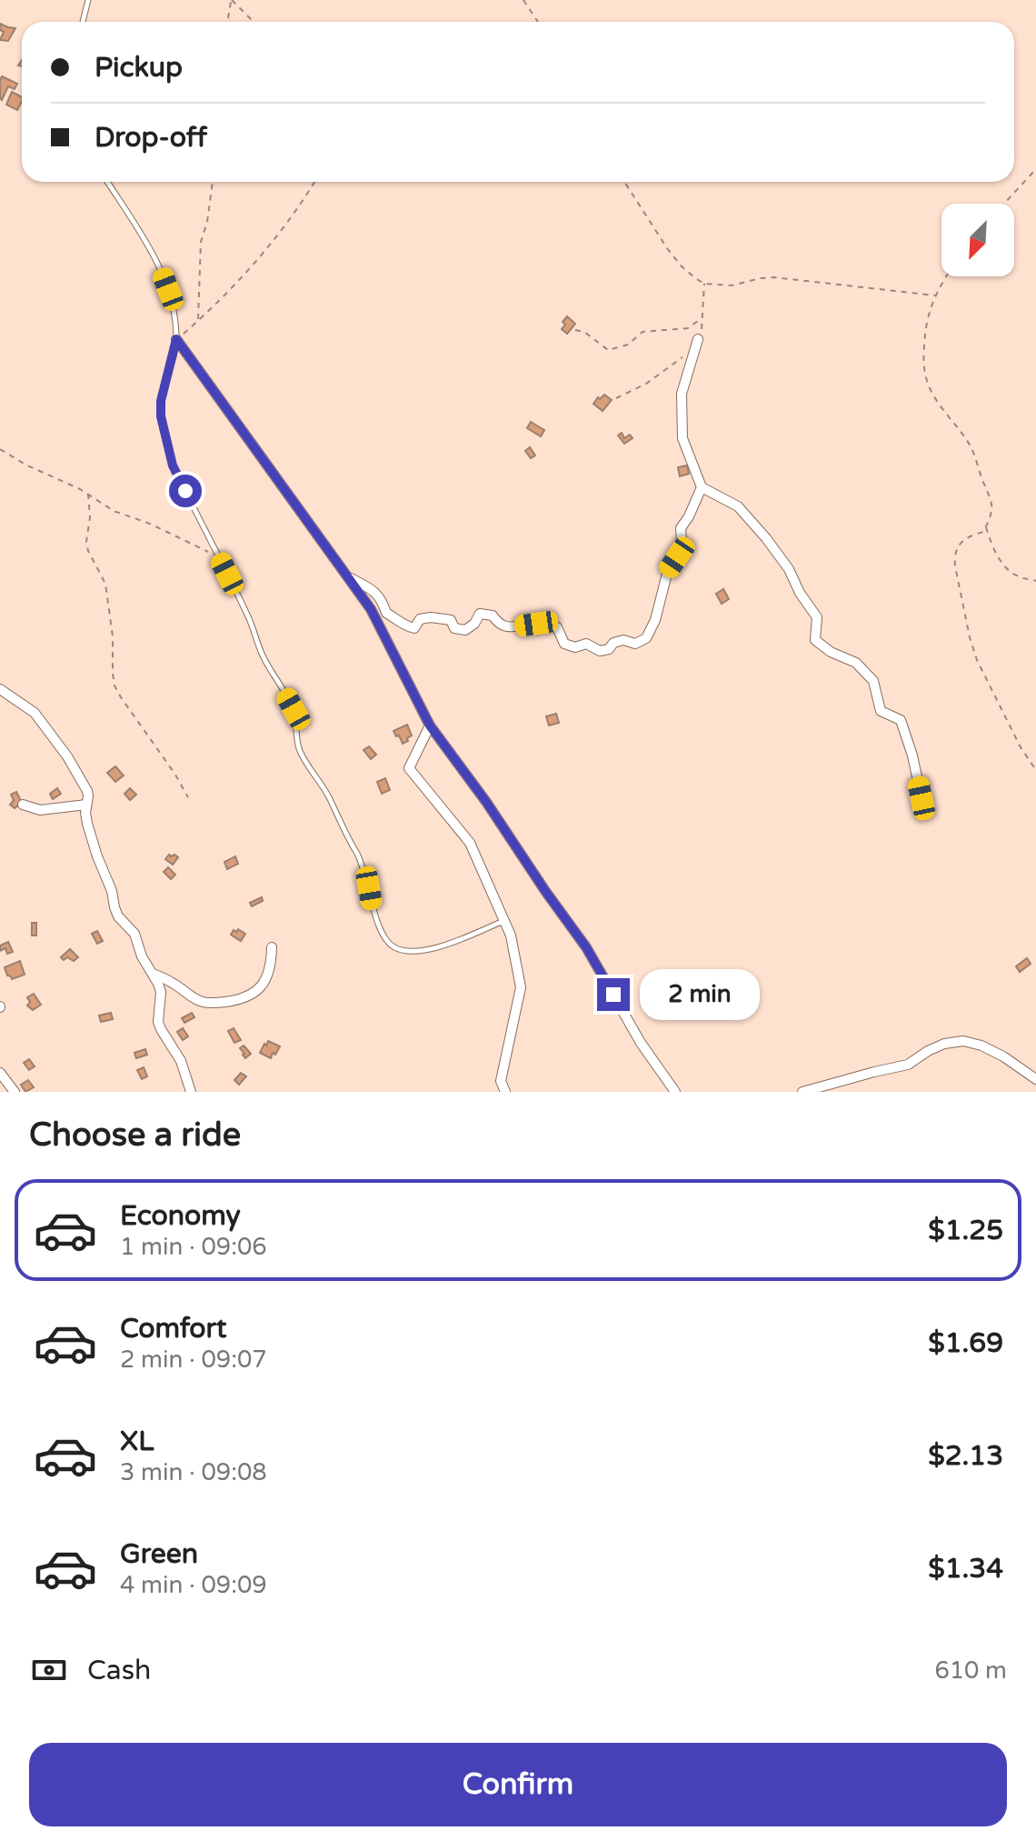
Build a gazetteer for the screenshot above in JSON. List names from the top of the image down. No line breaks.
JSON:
{"north":"bottom left","page":{"banner":["Pickup","Drop-off"],"bubble":"2 min","heading":"Choose a ride","list":[{"name":"Economy","note":"1 min · 09:06","value":"$1.25"},{"name":"Comfort","note":"2 min · 09:07","value":"$1.69"},{"name":"XL","note":"3 min · 09:08","value":"$2.13"},{"name":"Green","note":"4 min · 09:09","value":"$1.34"}],"pay":["Cash","610 m"],"buttons":"Confirm"}}
